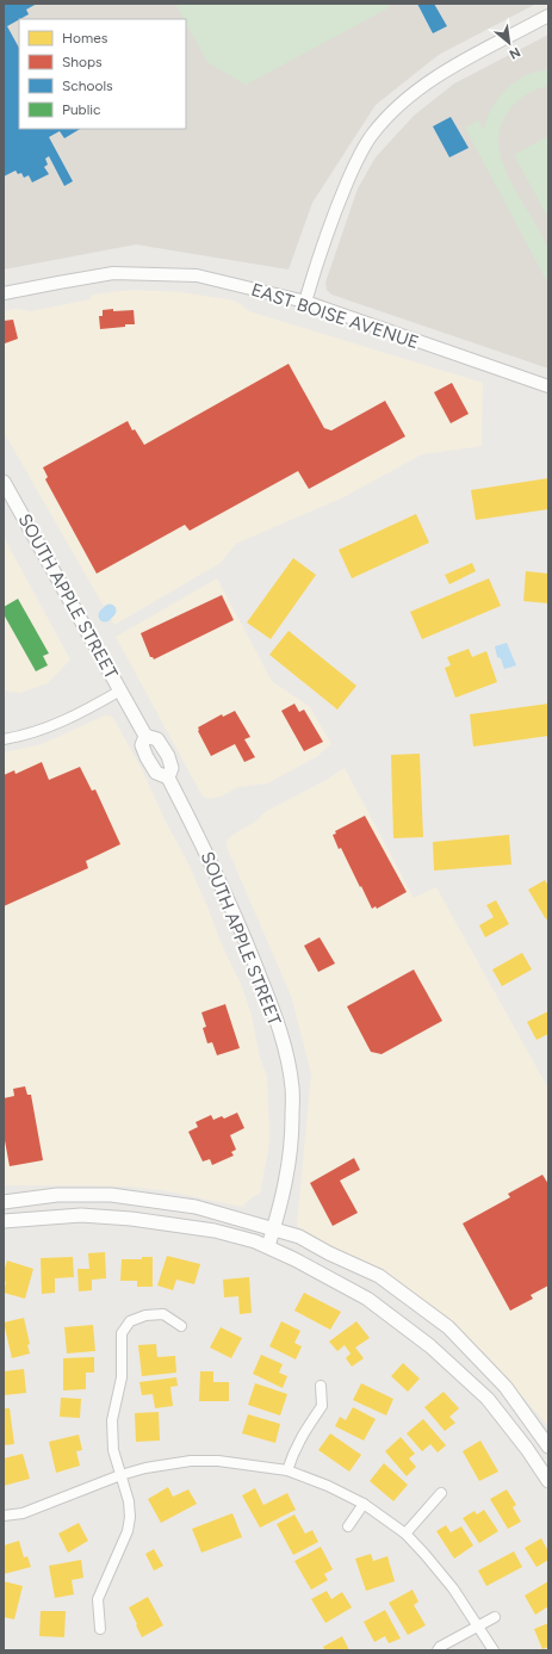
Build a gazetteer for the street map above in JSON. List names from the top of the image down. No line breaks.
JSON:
{"streets":{"main road":["SOUTH APPLE STREET"],"street":["EAST BOISE AVENUE"]},"legend":["Homes","Shops","Schools","Public"],"north":"bottom right"}
